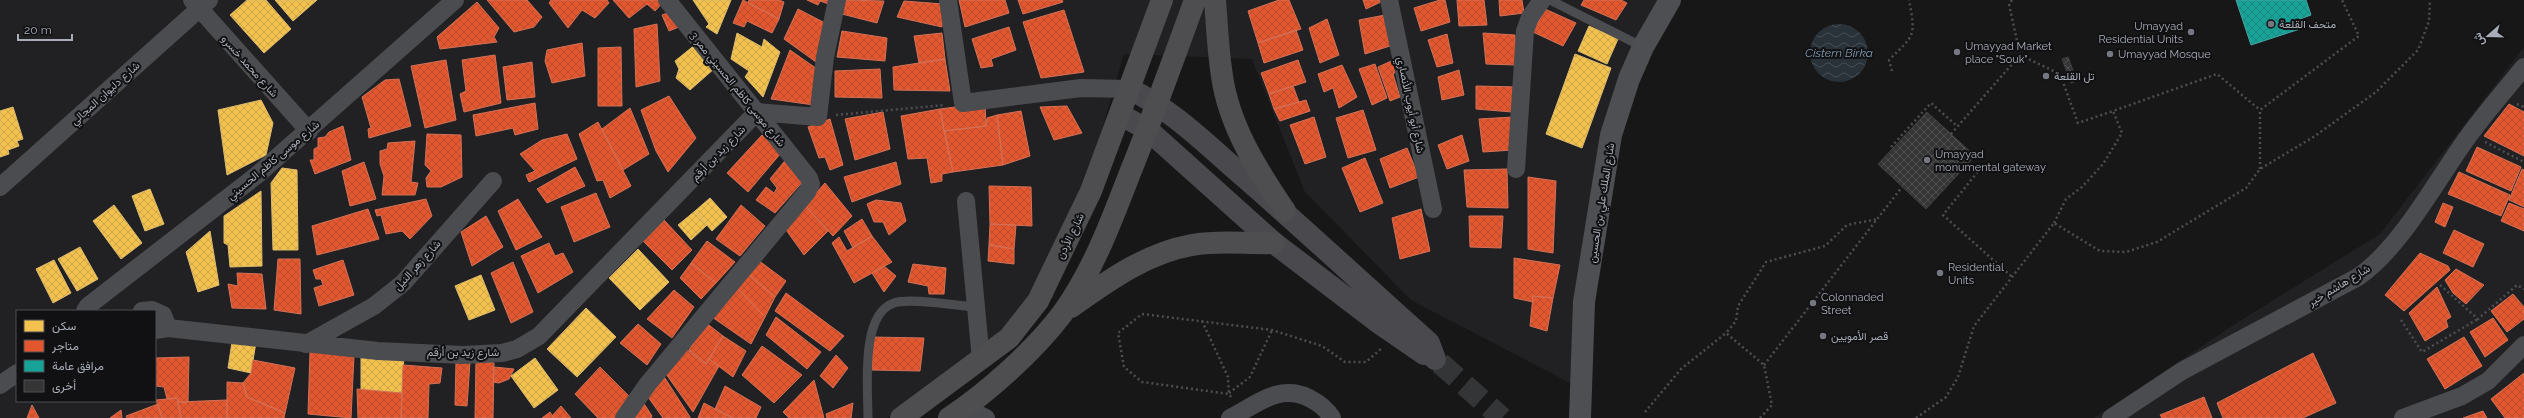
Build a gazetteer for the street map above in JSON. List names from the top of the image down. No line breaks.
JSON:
{"streets":{"highway":["شارع الأردن"],"main road":["شارع الملك علي بن الحسين"],"street":["شارع محمد خسرو","شارع موسى كاظم الحسيني ممر 3","شارع دليوان المجالي","شارع أبو أيوب الأنصاري","شارع زيد بن أرقم","شارع موسى كاظم الحسيني","شارع زهر النيل","شارع هاشم خير"]},"crossings":[["شارع محمد خسرو","شارع دليوان المجالي"],["شارع محمد خسرو","شارع موسى كاظم الحسيني"],["شارع موسى كاظم الحسيني ممر 3","شارع زيد بن أرقم"],["شارع زيد بن أرقم","شارع زهر النيل"]],"water":["Cistern Birka"],"places":["متحف القلعة","Umayyad Residential Units","Umayyad Market place \"Souk\"","Umayyad Mosque","تل القلعة","Umayyad monumental gateway","Residential Units","Colonnaded Street","قصر الأمويين"],"legend":["سكن","متاجر","مرافق عامة","أخرى"],"scale_bar":"20 m","north":"left"}
